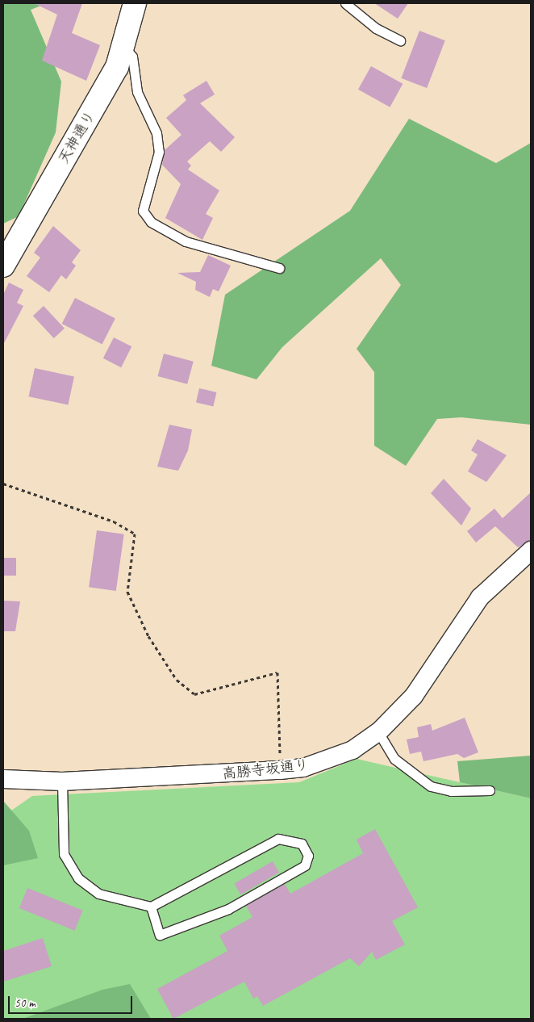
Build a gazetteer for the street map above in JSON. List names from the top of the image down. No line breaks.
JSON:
{"streets":{"street":["天神通り","高勝寺坂通り"]},"scale_bar":"50 m"}
